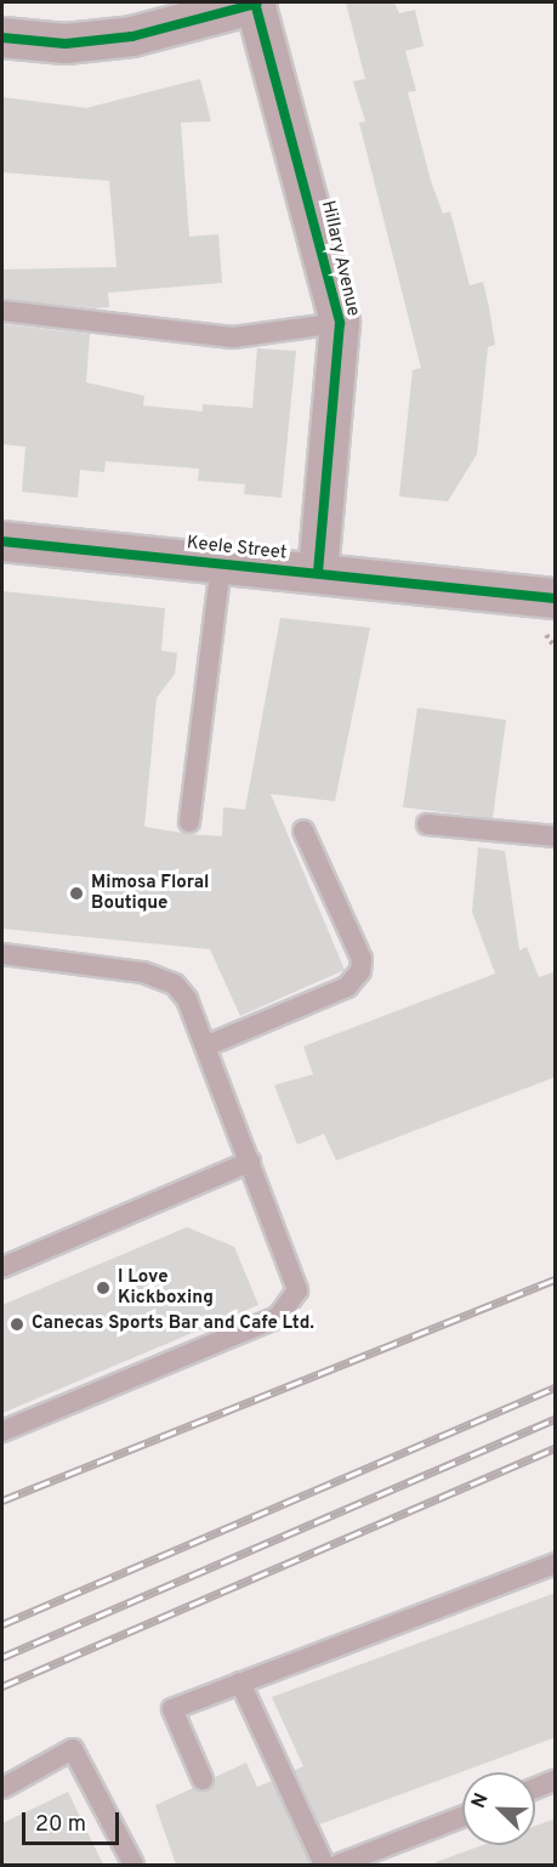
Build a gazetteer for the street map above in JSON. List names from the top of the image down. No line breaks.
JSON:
{"streets":{"street":["Hillary Avenue","Keele Street"]},"crossings":[["Hillary Avenue","Keele Street"]],"places":["Mimosa Floral Boutique","I Love Kickboxing","Canecas Sports Bar and Cafe Ltd."],"scale_bar":"20 m","north":"top left"}
